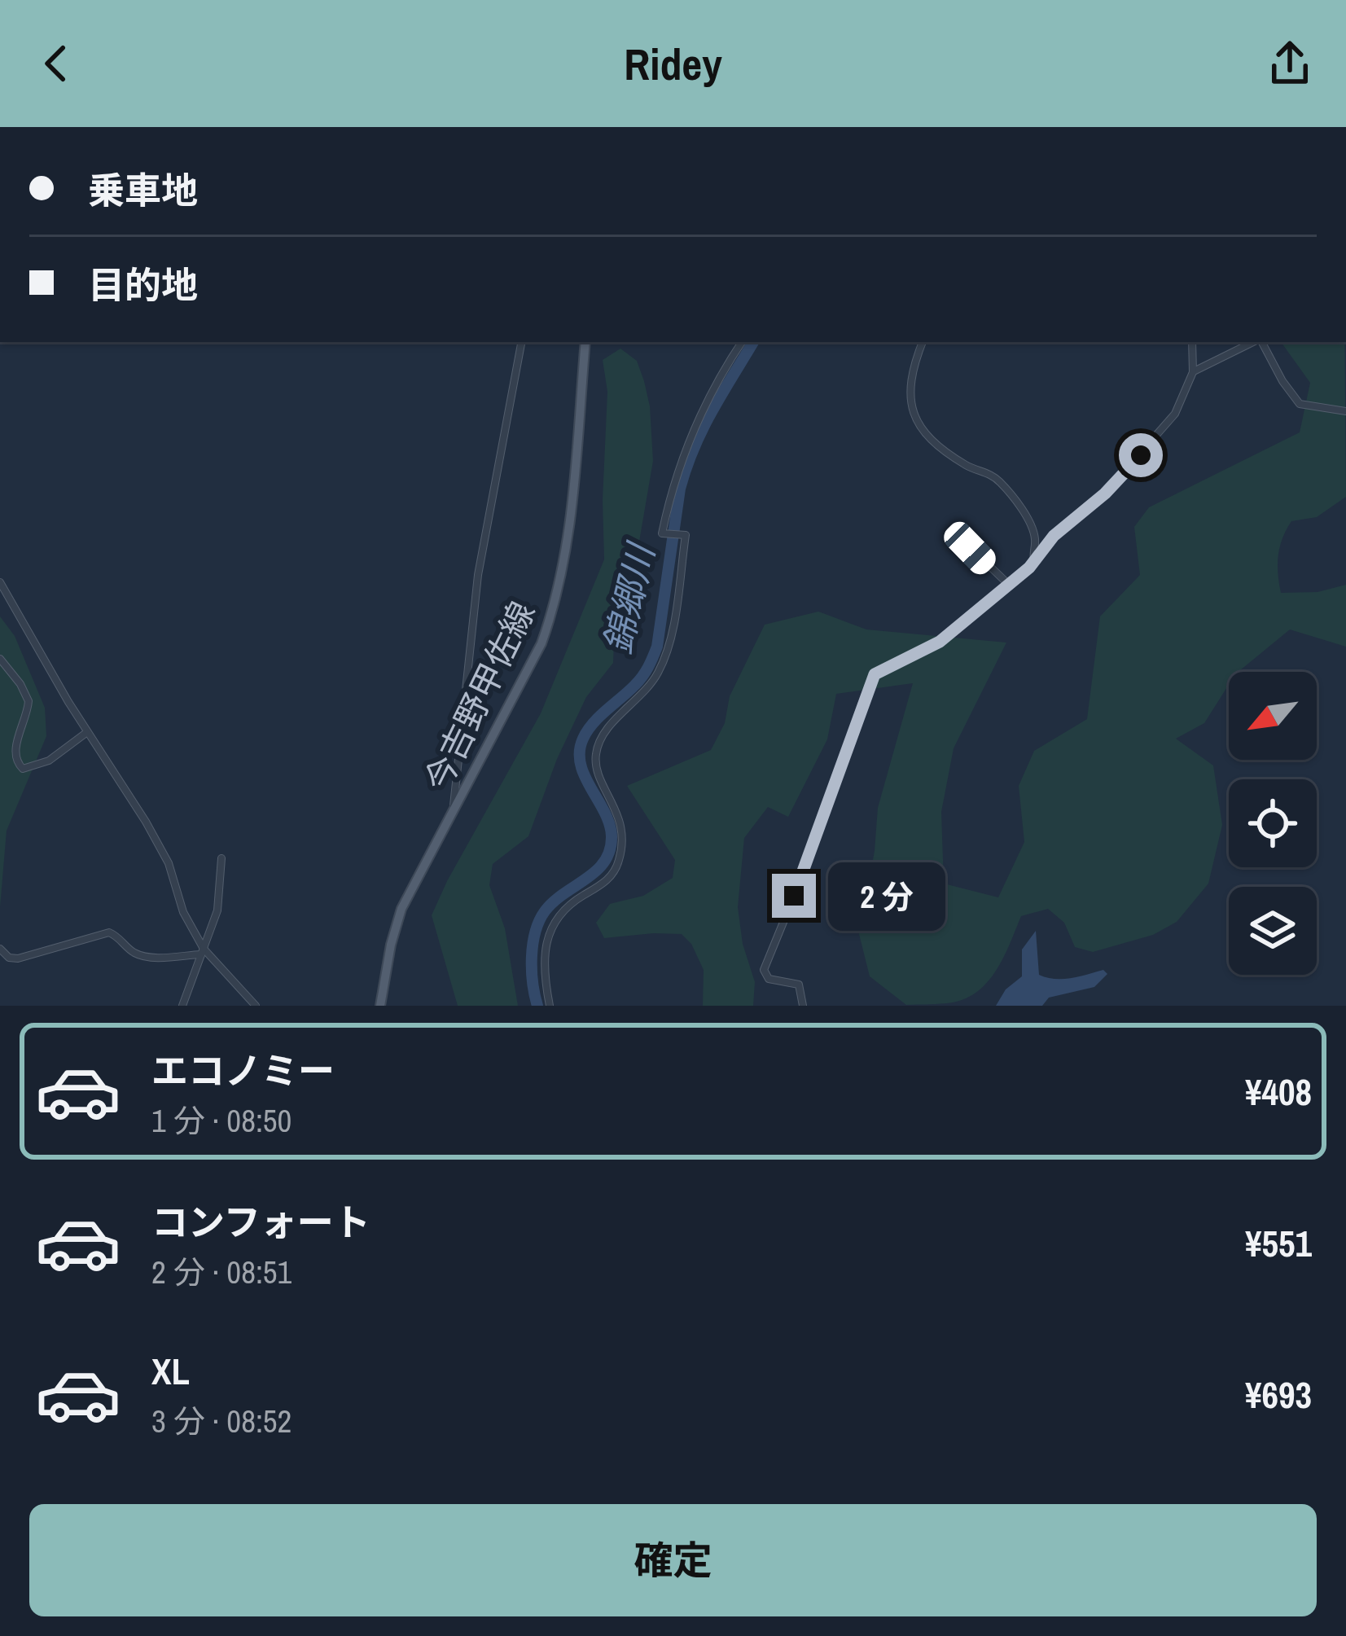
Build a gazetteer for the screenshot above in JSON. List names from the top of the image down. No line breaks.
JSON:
{"streets":{"main road":["今吉野甲佐線"]},"water":["錦郷川"],"north":"bottom left","page":{"header":"Ridey","banner":["乗車地","目的地"],"bubble":"2 分","list":[{"name":"エコノミー","note":"1 分 · 08:50","value":"¥408"},{"name":"コンフォート","note":"2 分 · 08:51","value":"¥551"},{"name":"XL","note":"3 分 · 08:52","value":"¥693"}],"buttons":"確定"}}
